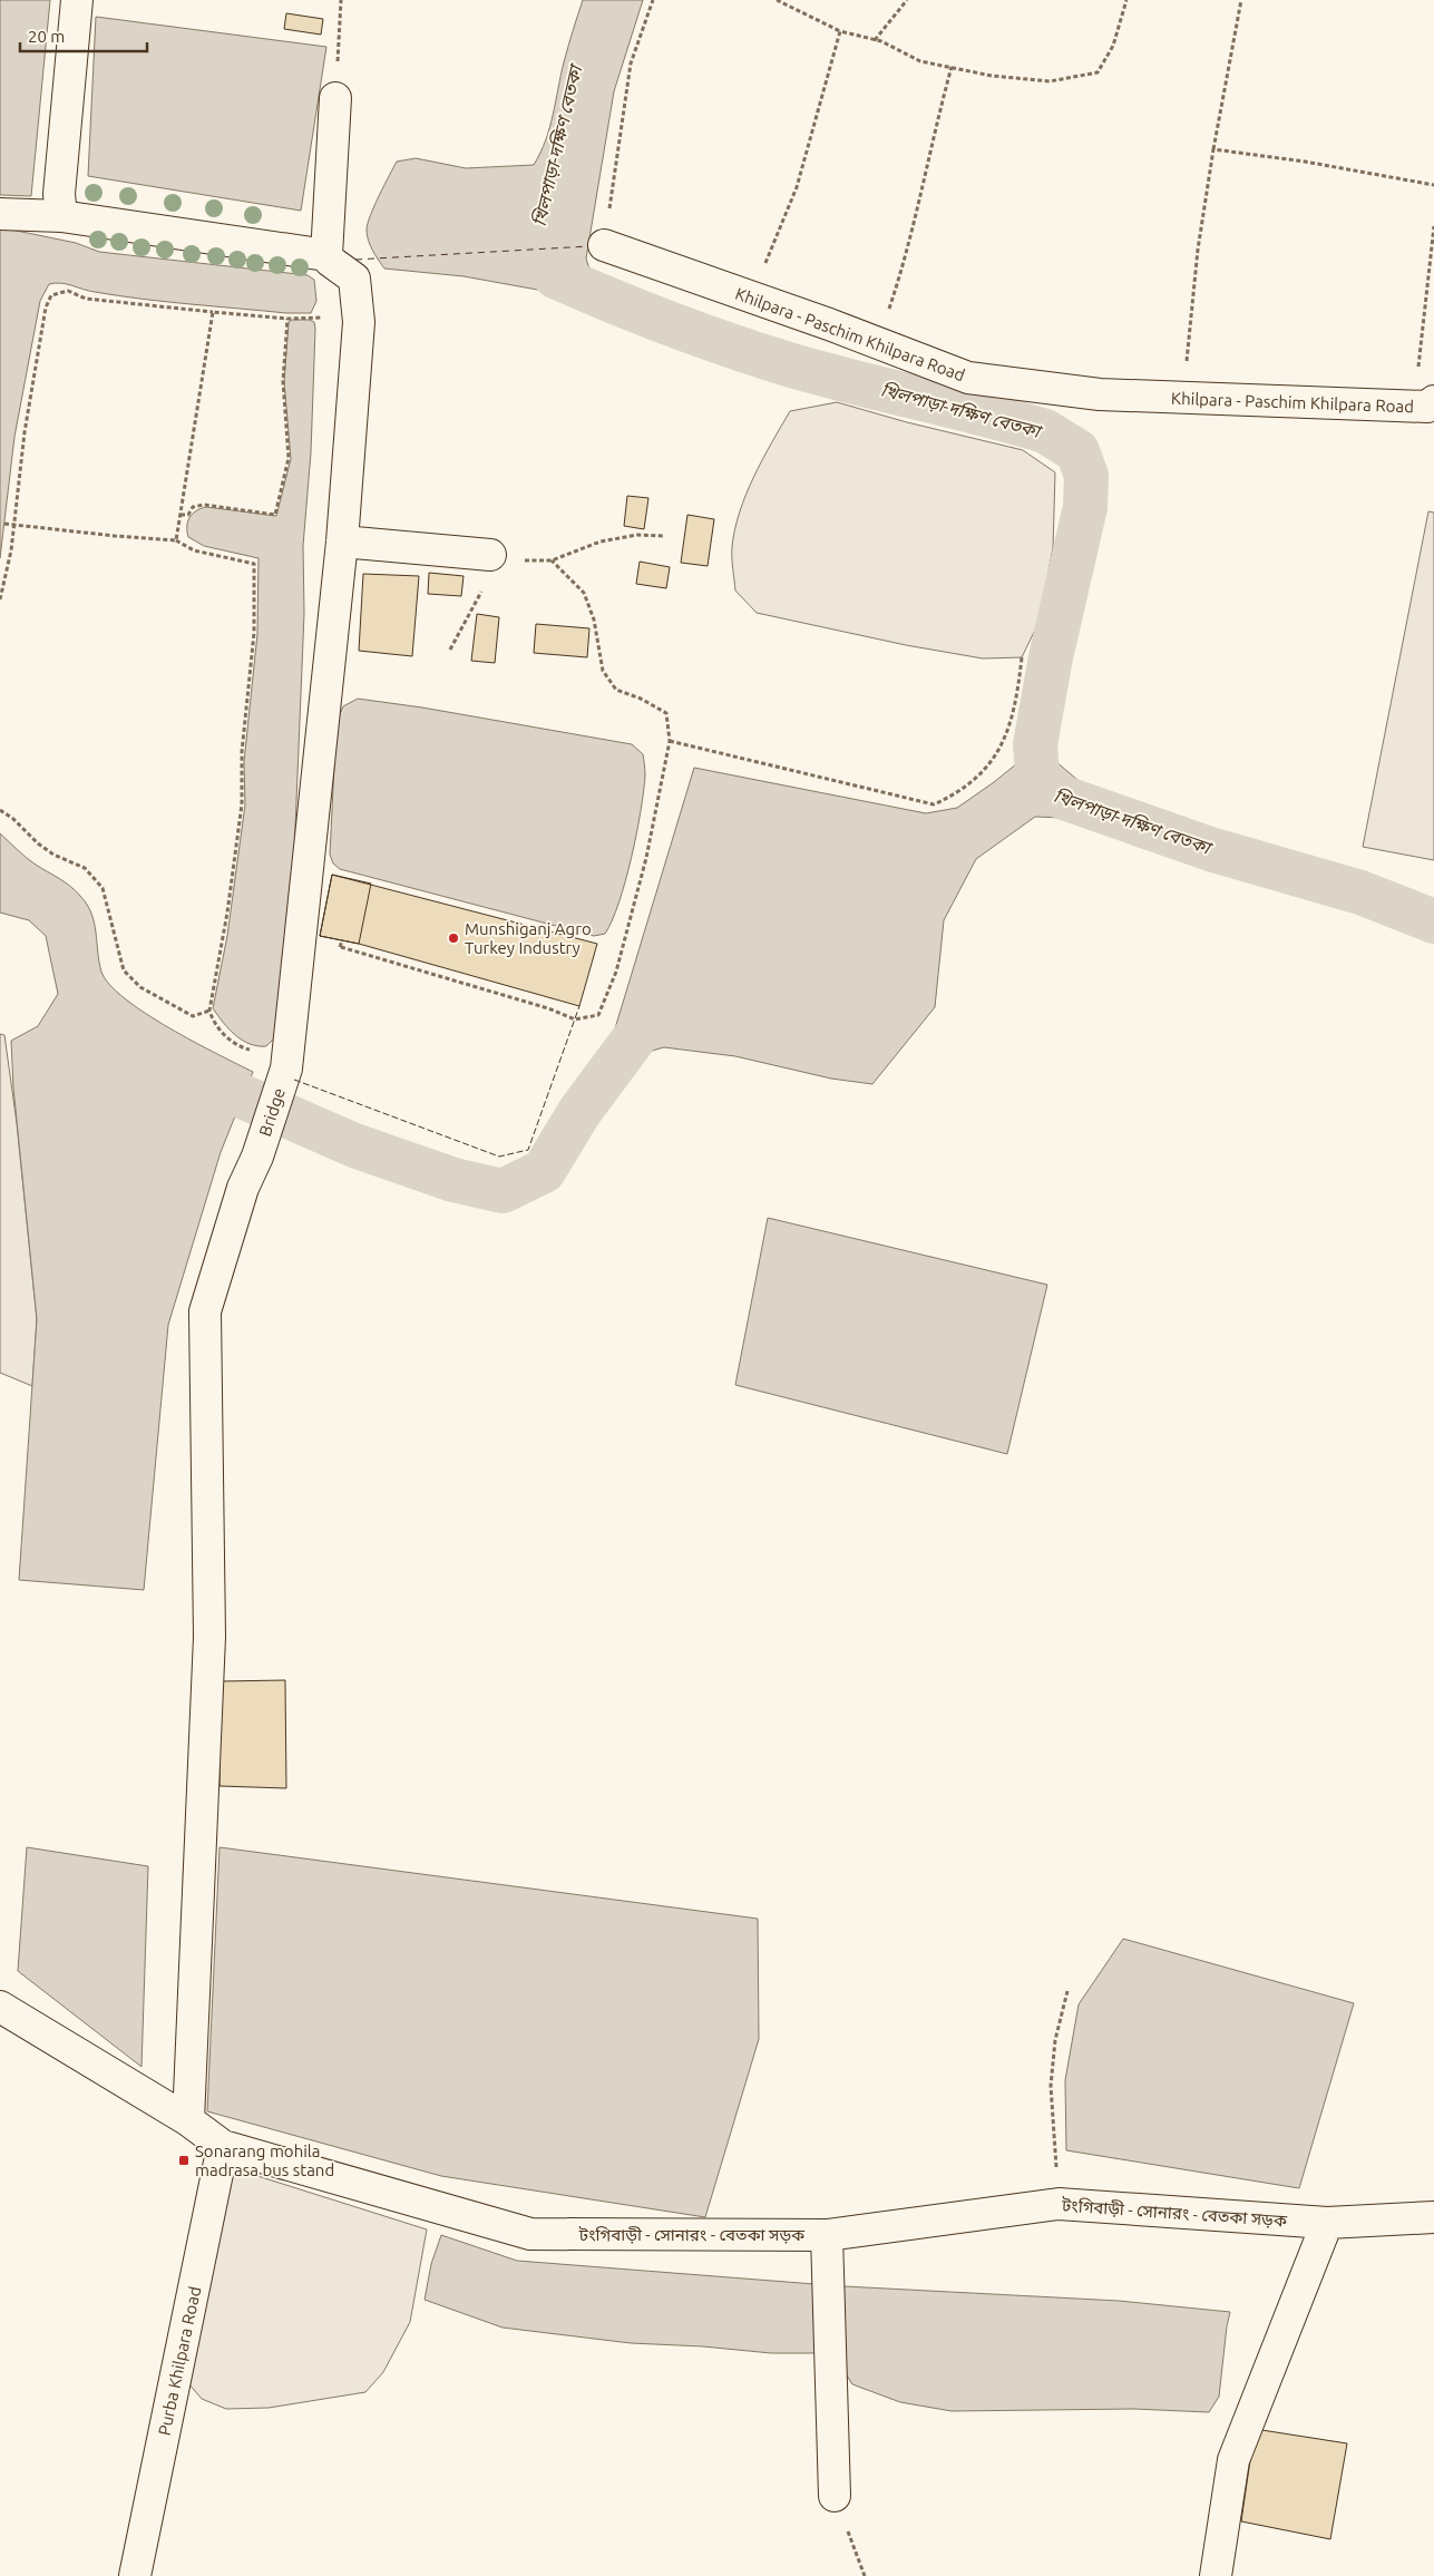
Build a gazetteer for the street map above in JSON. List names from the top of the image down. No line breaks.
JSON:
{"streets":{"street":["Khilpara - Paschim Khilpara Road","Bridge","টংগিবাড়ী - সোনারং - বেতকা সড়ক","Purba Khilpara Road"]},"crossings":[["Bridge","টংগিবাড়ী - সোনারং - বেতকা সড়ক"],["টংগিবাড়ী - সোনারং - বেতকা সড়ক","Purba Khilpara Road"]],"water":["খিলপাড়া-দক্ষিণ বেতকা"],"places":{"other":["Munshiganj Agro Turkey Industry"],"transit":["Sonarang mohila madrasa bus stand"]},"scale_bar":"20 m"}
